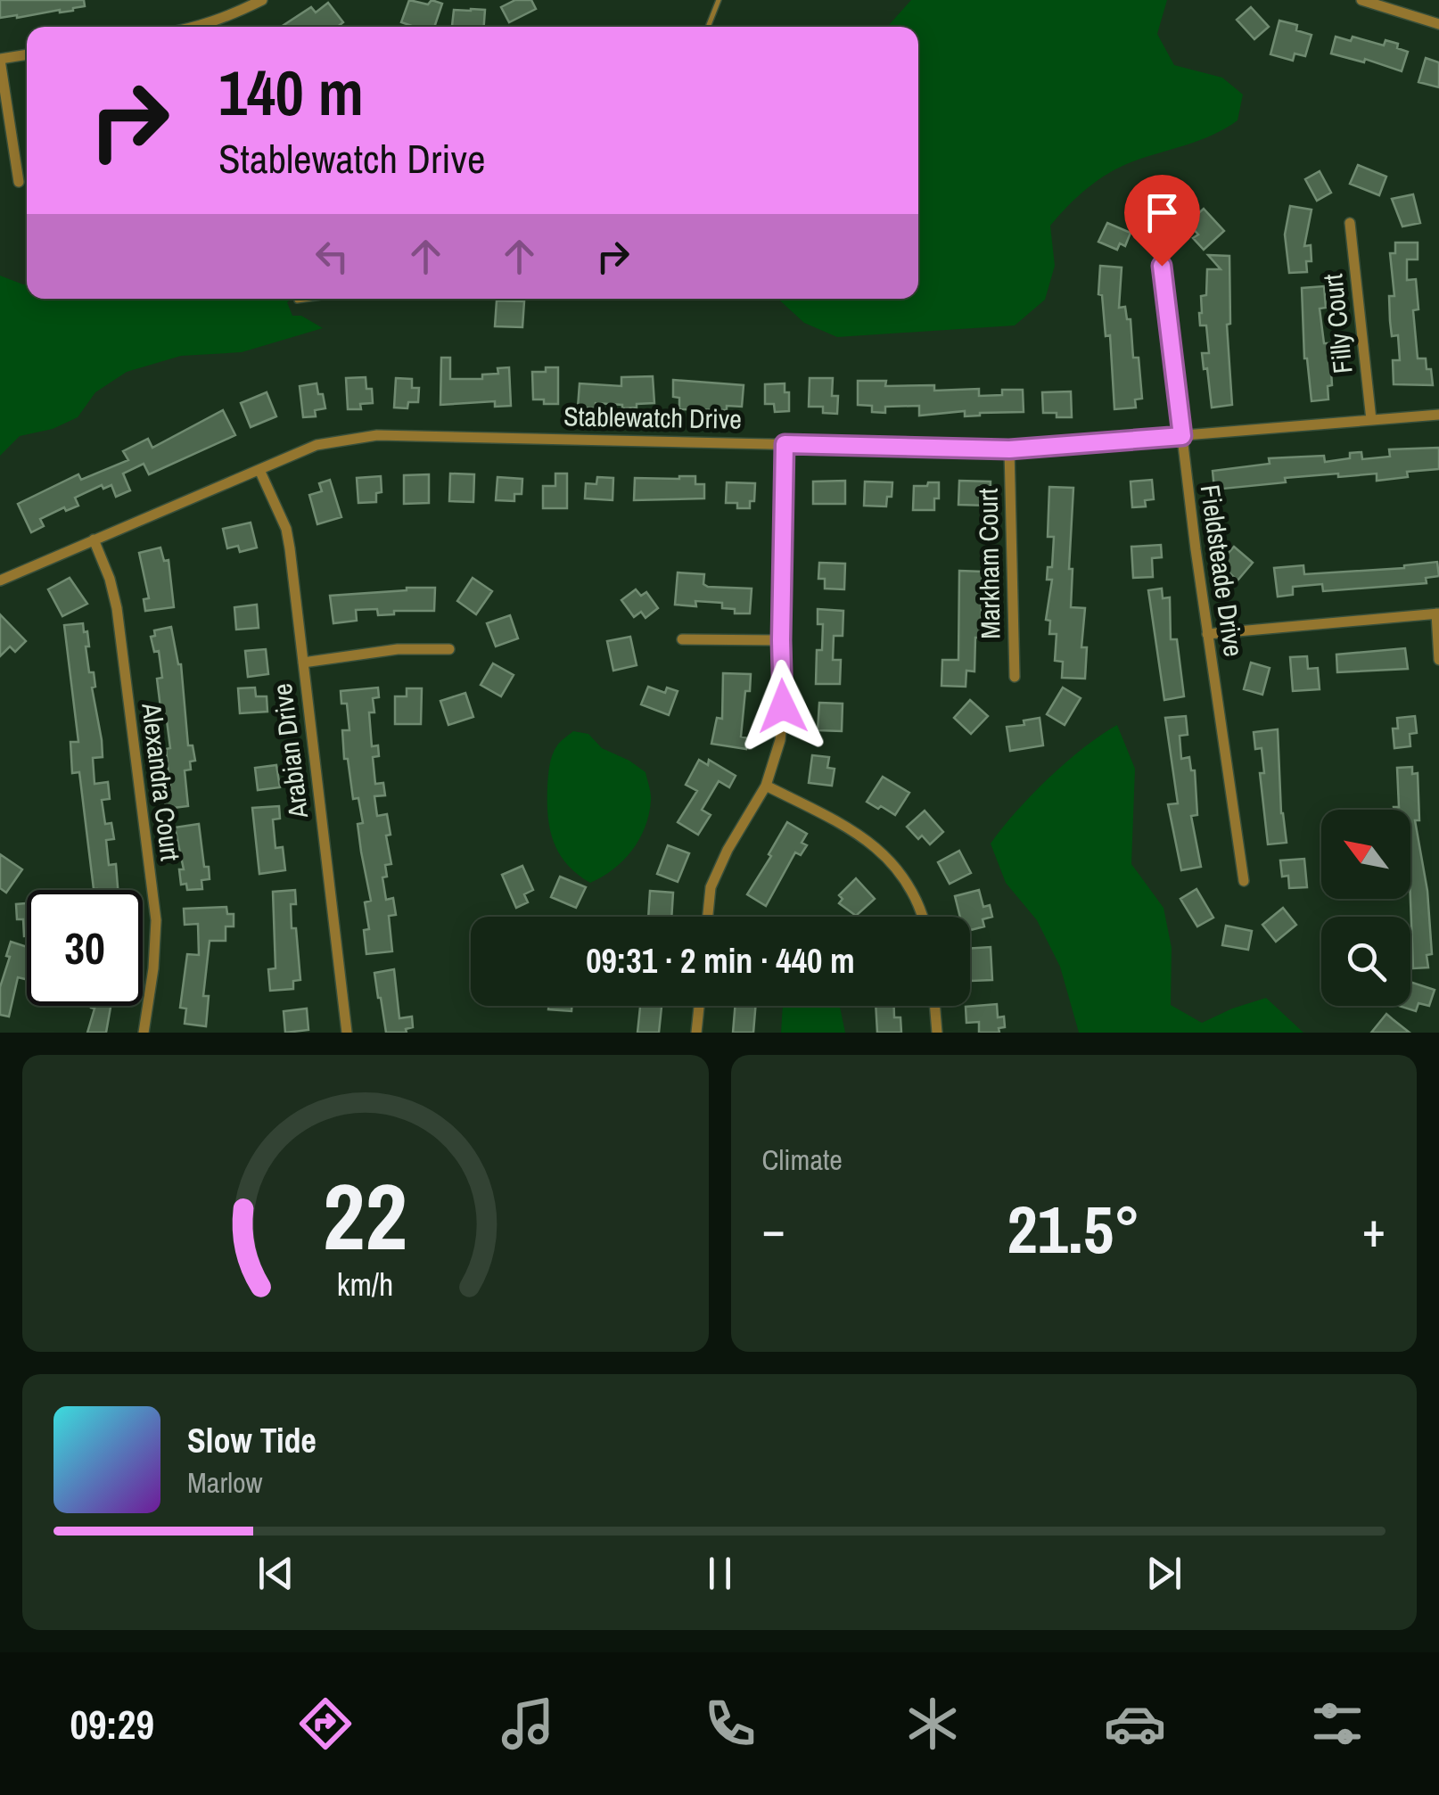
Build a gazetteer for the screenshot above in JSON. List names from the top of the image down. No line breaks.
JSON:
{"streets":{"street":["Filly Court","Stablewatch Drive","Markham Court","Fieldsteade Drive","Arabian Drive","Alexandra Court"]},"crossings":[["Filly Court","Stablewatch Drive"],["Stablewatch Drive","Markham Court"],["Stablewatch Drive","Fieldsteade Drive"],["Stablewatch Drive","Arabian Drive"],["Stablewatch Drive","Alexandra Court"]],"north":"top left","page":{"turn":["140 m","Stablewatch Drive"],"limit":"30","trip":"09:31 · 2 min · 440 m","tile":"Climate","heat":["−","21.5°","+"],"song":["Slow Tide","Marlow"],"tabs":"09:29","gauge":["22","km/h"]}}
